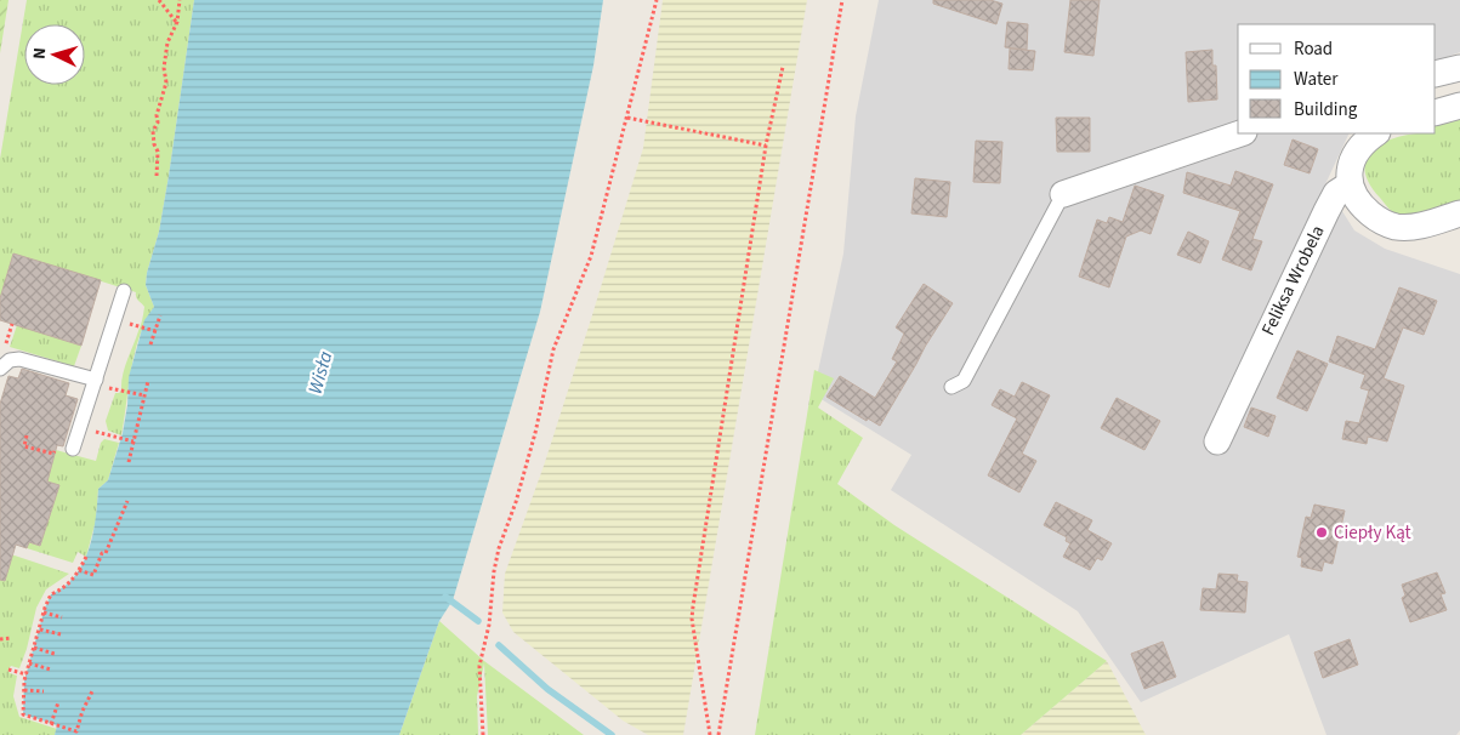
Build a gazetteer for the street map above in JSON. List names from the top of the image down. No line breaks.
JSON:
{"streets":{"street":["Feliksa Wrobela"]},"water":["Wisła"],"places":["Ciepły Kąt"],"legend":["Road","Water","Building"],"north":"left"}
